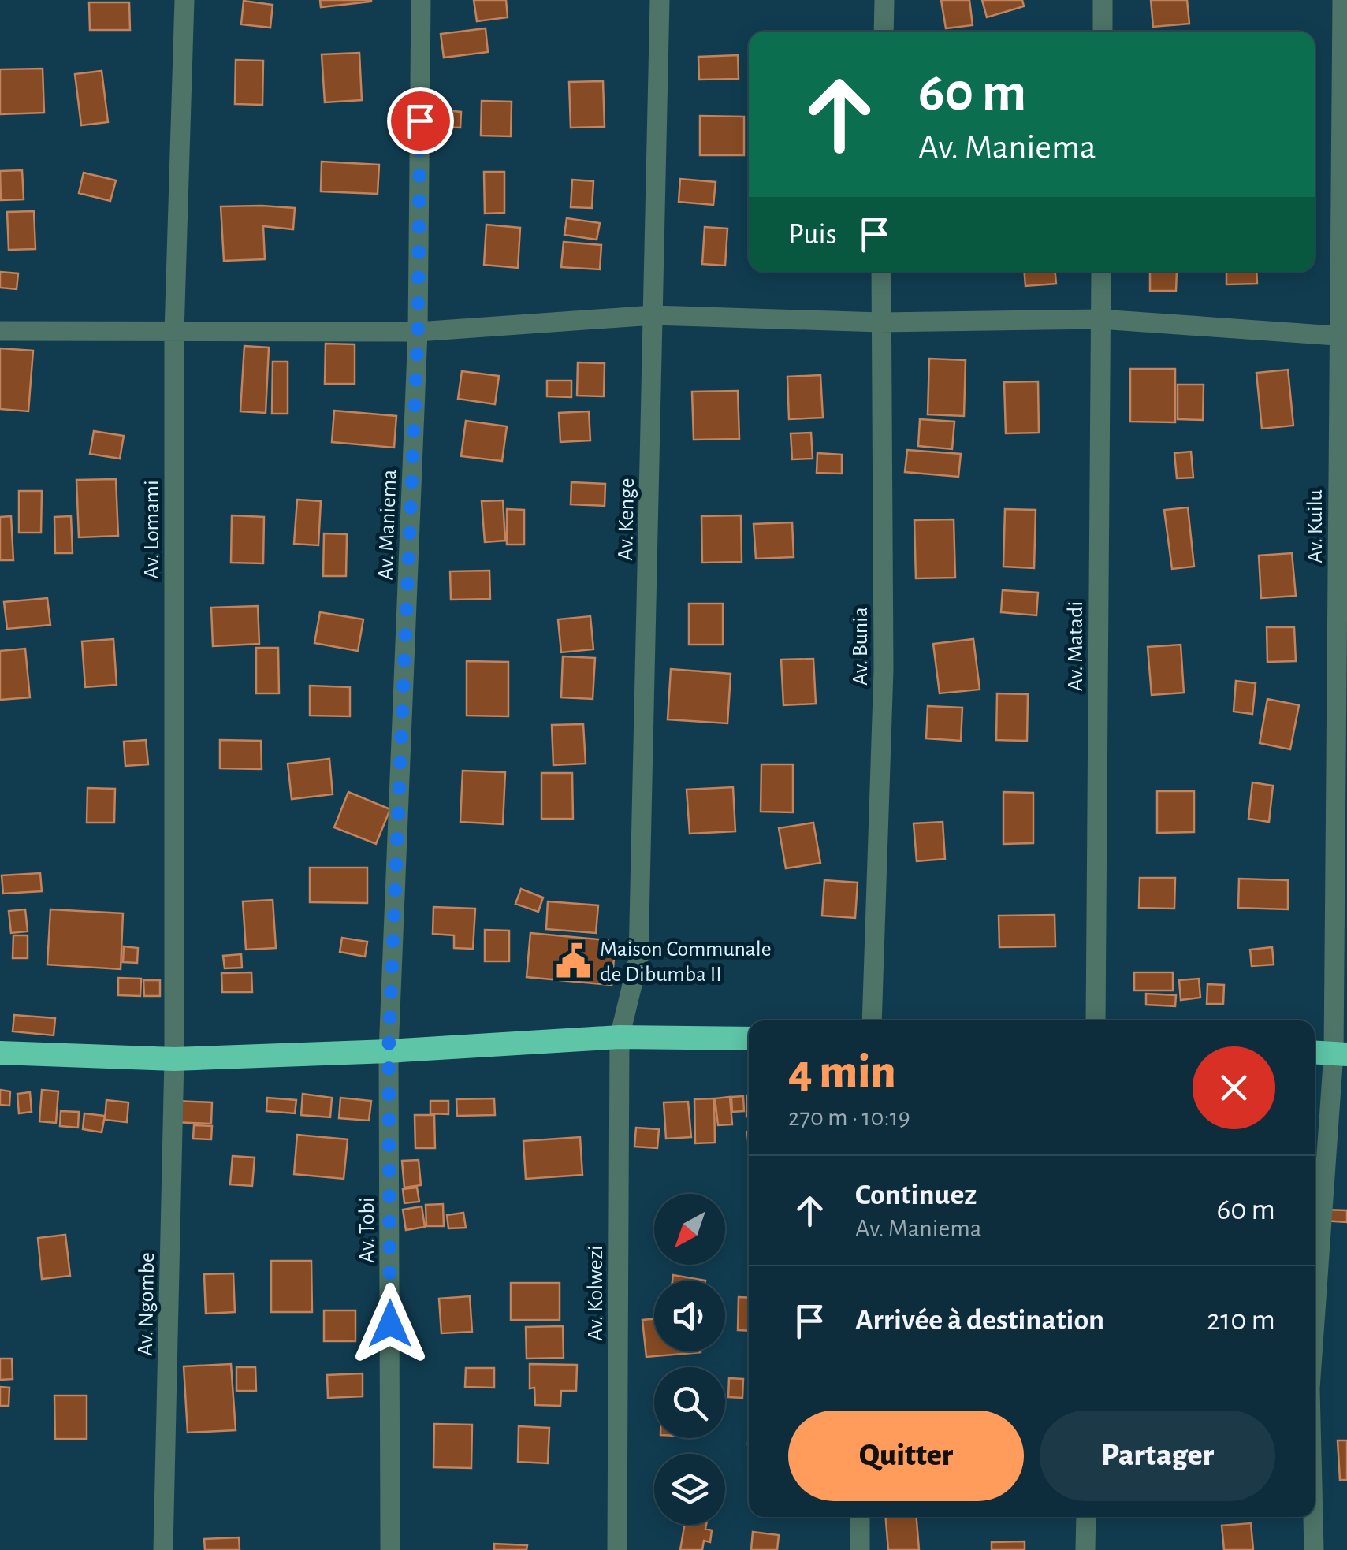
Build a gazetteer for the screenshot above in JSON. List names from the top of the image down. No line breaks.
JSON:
{"streets":{"street":["Av. Kenge","Av. Maniema","Av. Kuilu","Av. Lomami","Av. Bunia","Av. Matadi","Av. Tobi","Av. Kolwezi","Av. Ngombe"]},"crossings":[["Av. Kenge","Av. Kolwezi"],["Av. Maniema","Av. Tobi"],["Av. Lomami","Av. Ngombe"]],"places":{"public building":["Maison Communale de Dibumba II"]},"north":"bottom left","page":{"turn":["60 m","Av. Maniema"],"then":"Puis","heading":["4 min","270 m · 10:19"],"list":[{"name":"Continuez","note":"Av. Maniema","value":"60 m"},{"name":"Arrivée à destination","value":"210 m"}],"buttons":["Quitter","Partager"]}}
